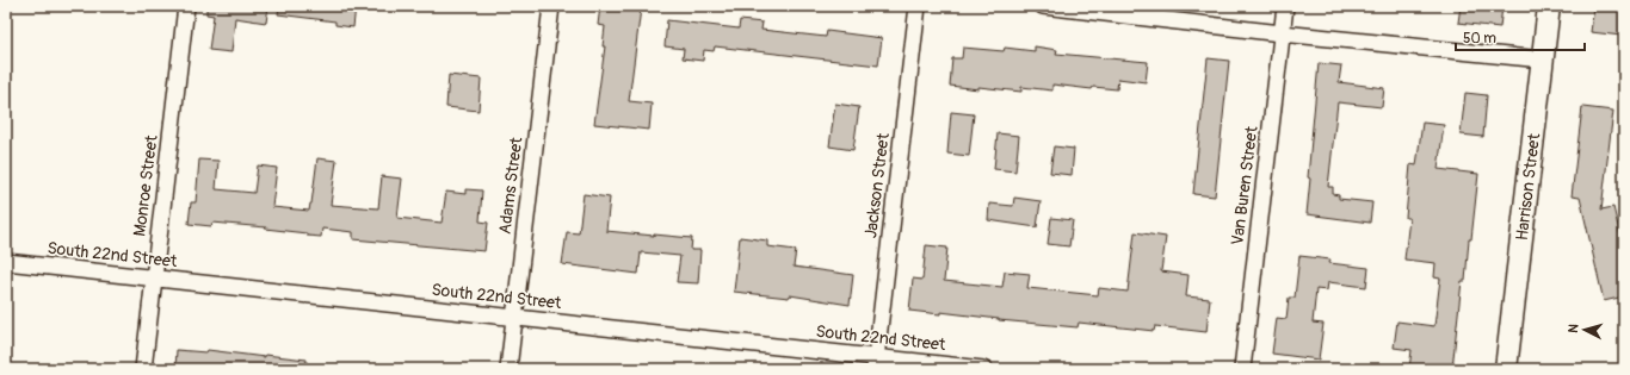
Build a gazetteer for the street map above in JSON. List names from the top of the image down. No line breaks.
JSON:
{"streets":{"street":["Monroe Street","Adams Street","Jackson Street","Van Buren Street","Harrison Street","South 22nd Street"]},"crossings":[["Monroe Street","South 22nd Street"],["Adams Street","South 22nd Street"],["Jackson Street","South 22nd Street"]],"scale_bar":"50 m","north":"left"}
